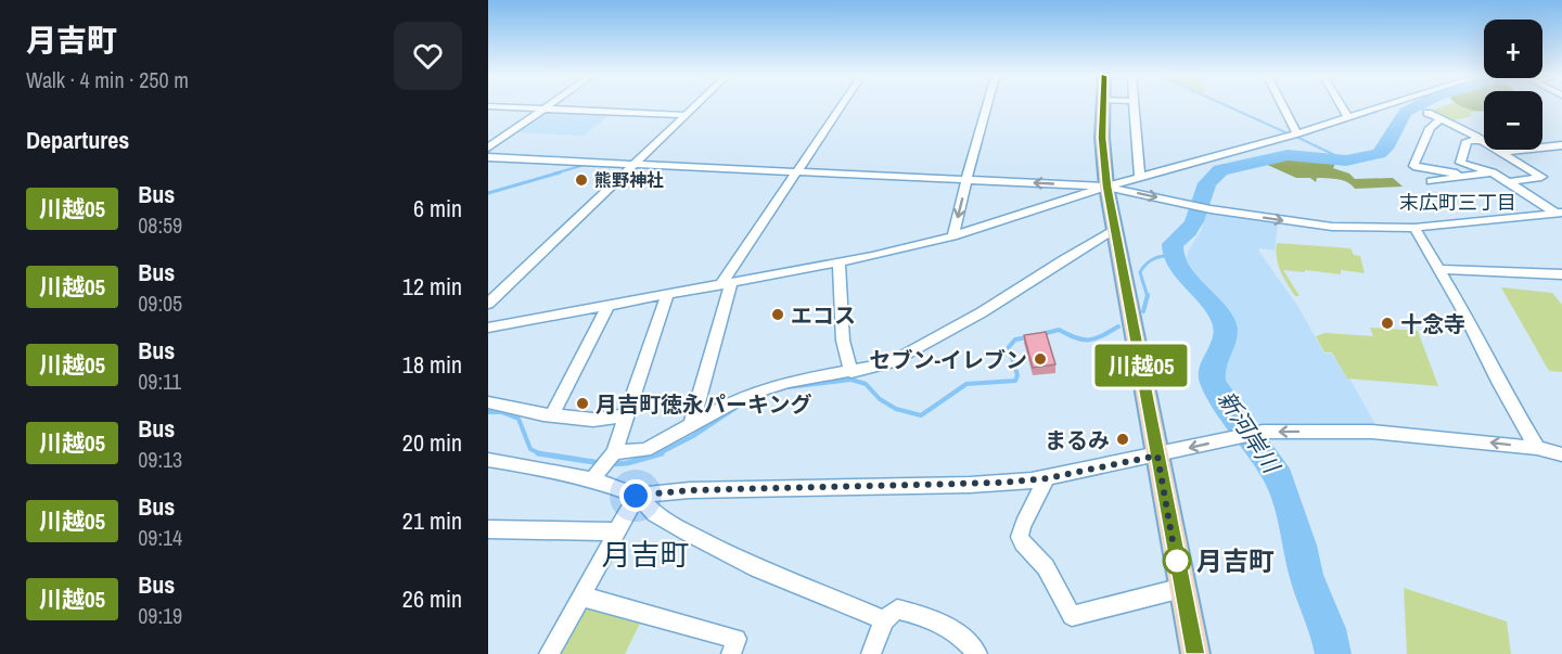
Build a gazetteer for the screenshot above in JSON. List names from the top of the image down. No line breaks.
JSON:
{"districts":["末広町三丁目","月吉町"],"water":["新河岸川"],"places":["熊野神社","エコス","十念寺","セブン-イレブン","月吉町徳永パーキング","まるみ","月吉町"],"lines":["bus line 川越05"],"page":{"heading":[["月吉町","Walk · 4 min · 250 m"],"Departures"],"on_map":"川越05","map_buttons":["+","−"],"list":[{"mark":"川越05","name":"Bus","note":"08:59","value":"6 min"},{"mark":"川越05","name":"Bus","note":"09:05","value":"12 min"},{"mark":"川越05","name":"Bus","note":"09:11","value":"18 min"},{"mark":"川越05","name":"Bus","note":"09:13","value":"20 min"},{"mark":"川越05","name":"Bus","note":"09:14","value":"21 min"},{"mark":"川越05","name":"Bus","note":"09:19","value":"26 min"}]}}
